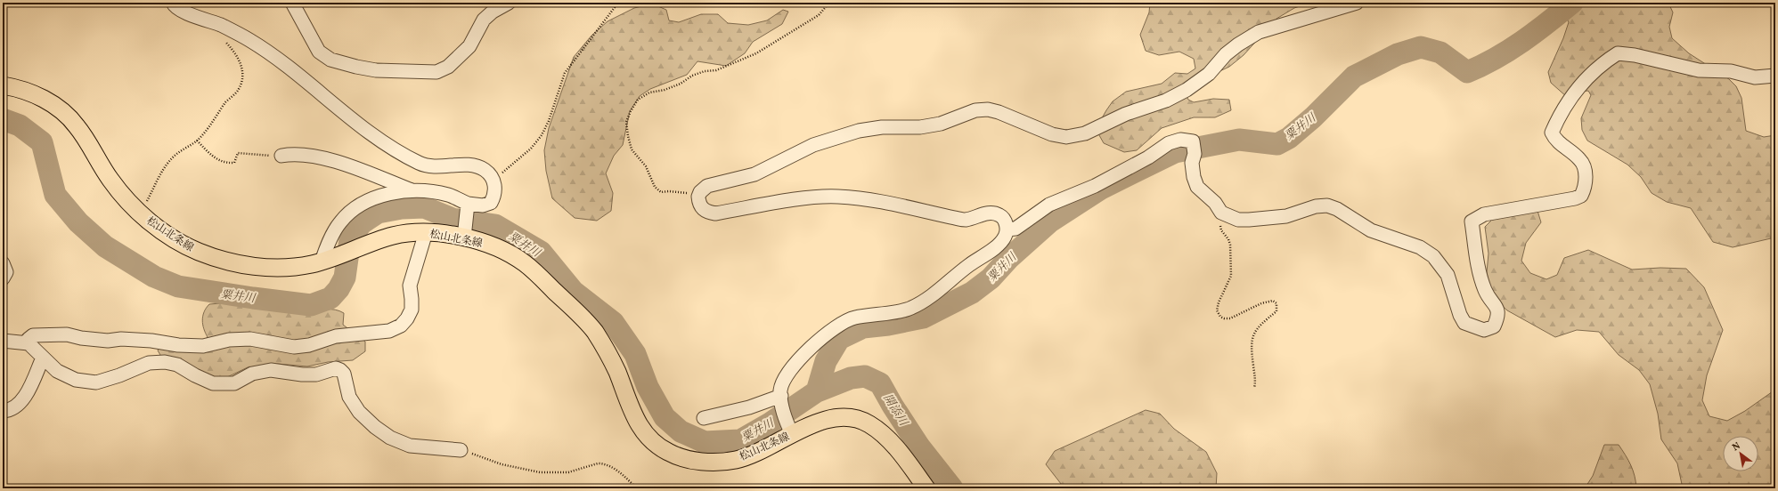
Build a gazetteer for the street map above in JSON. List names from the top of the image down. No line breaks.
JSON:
{"streets":{"main road":["松山北条線"]},"water":["粟井川","開添川"],"north":"top left"}
